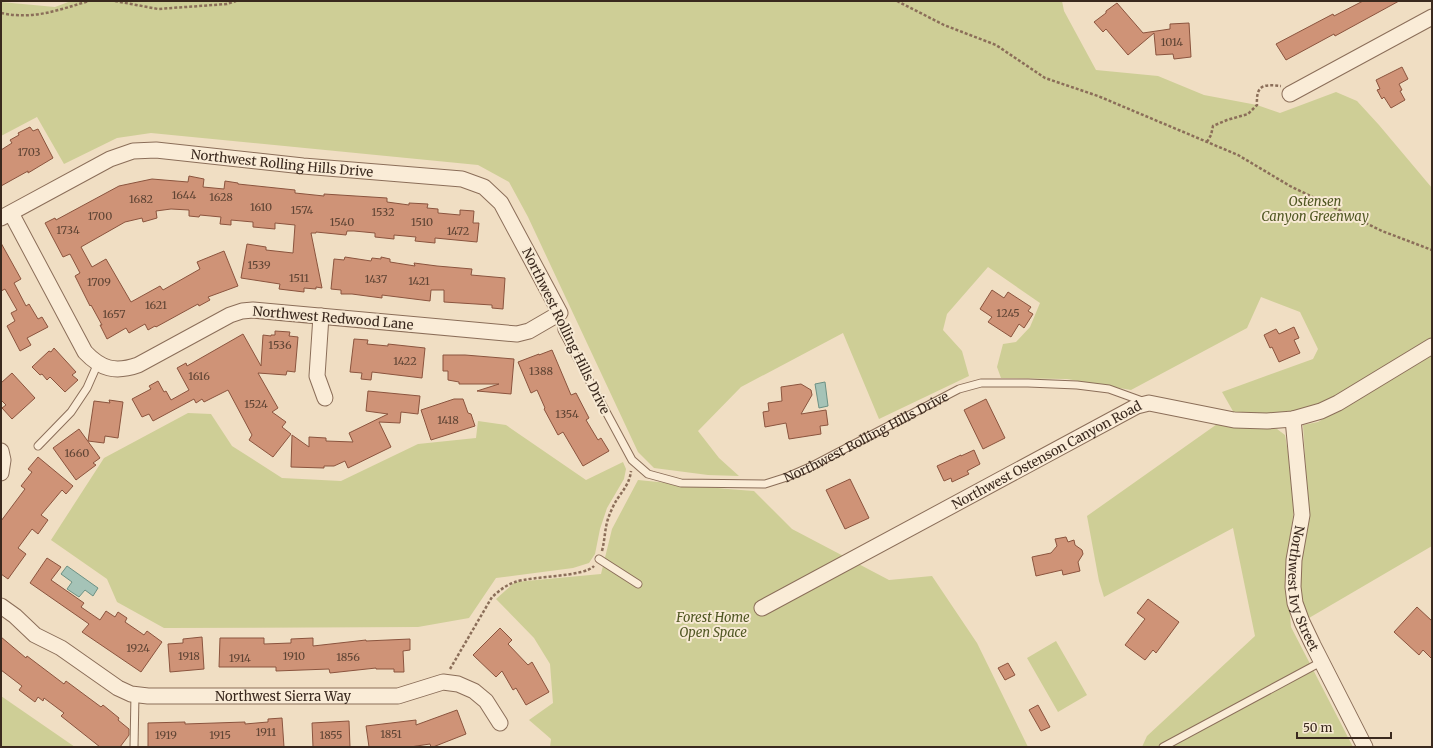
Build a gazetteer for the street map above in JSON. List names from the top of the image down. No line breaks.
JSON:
{"streets":{"street":["Northwest Rolling Hills Drive","Northwest Redwood Lane","Northwest Ostenson Canyon Road","Northwest Ivy Street","Northwest Sierra Way"]},"crossings":[["Northwest Rolling Hills Drive","Northwest Redwood Lane"],["Northwest Rolling Hills Drive","Northwest Ostenson Canyon Road"],["Northwest Ostenson Canyon Road","Northwest Ivy Street"]],"parks":["Ostensen Canyon Greenway","Forest Home Open Space"],"house_numbers":["1014","1703","1644","1628","1682","1610","1574","1532","1700","1540","1510","1734","1472","1539","1511","1437","1421","1709","1621","1245","1657","1536","1422","1388","1616","1524","1354","1418","1660","1924","1918","1910","1856","1914","1911","1851","1919","1915","1855"],"scale_bar":"50 m"}
